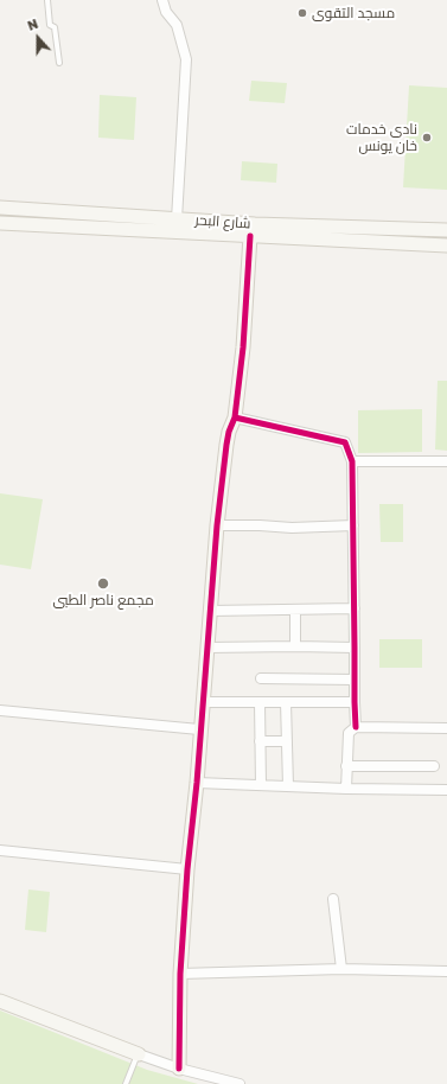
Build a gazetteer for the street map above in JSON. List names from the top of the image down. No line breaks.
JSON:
{"streets":{"street":["شارع البحر"]},"places":["مسجد التقوى","نادى خدمات خان يونس","مجمع ناصر الطبى"],"north":"top"}
